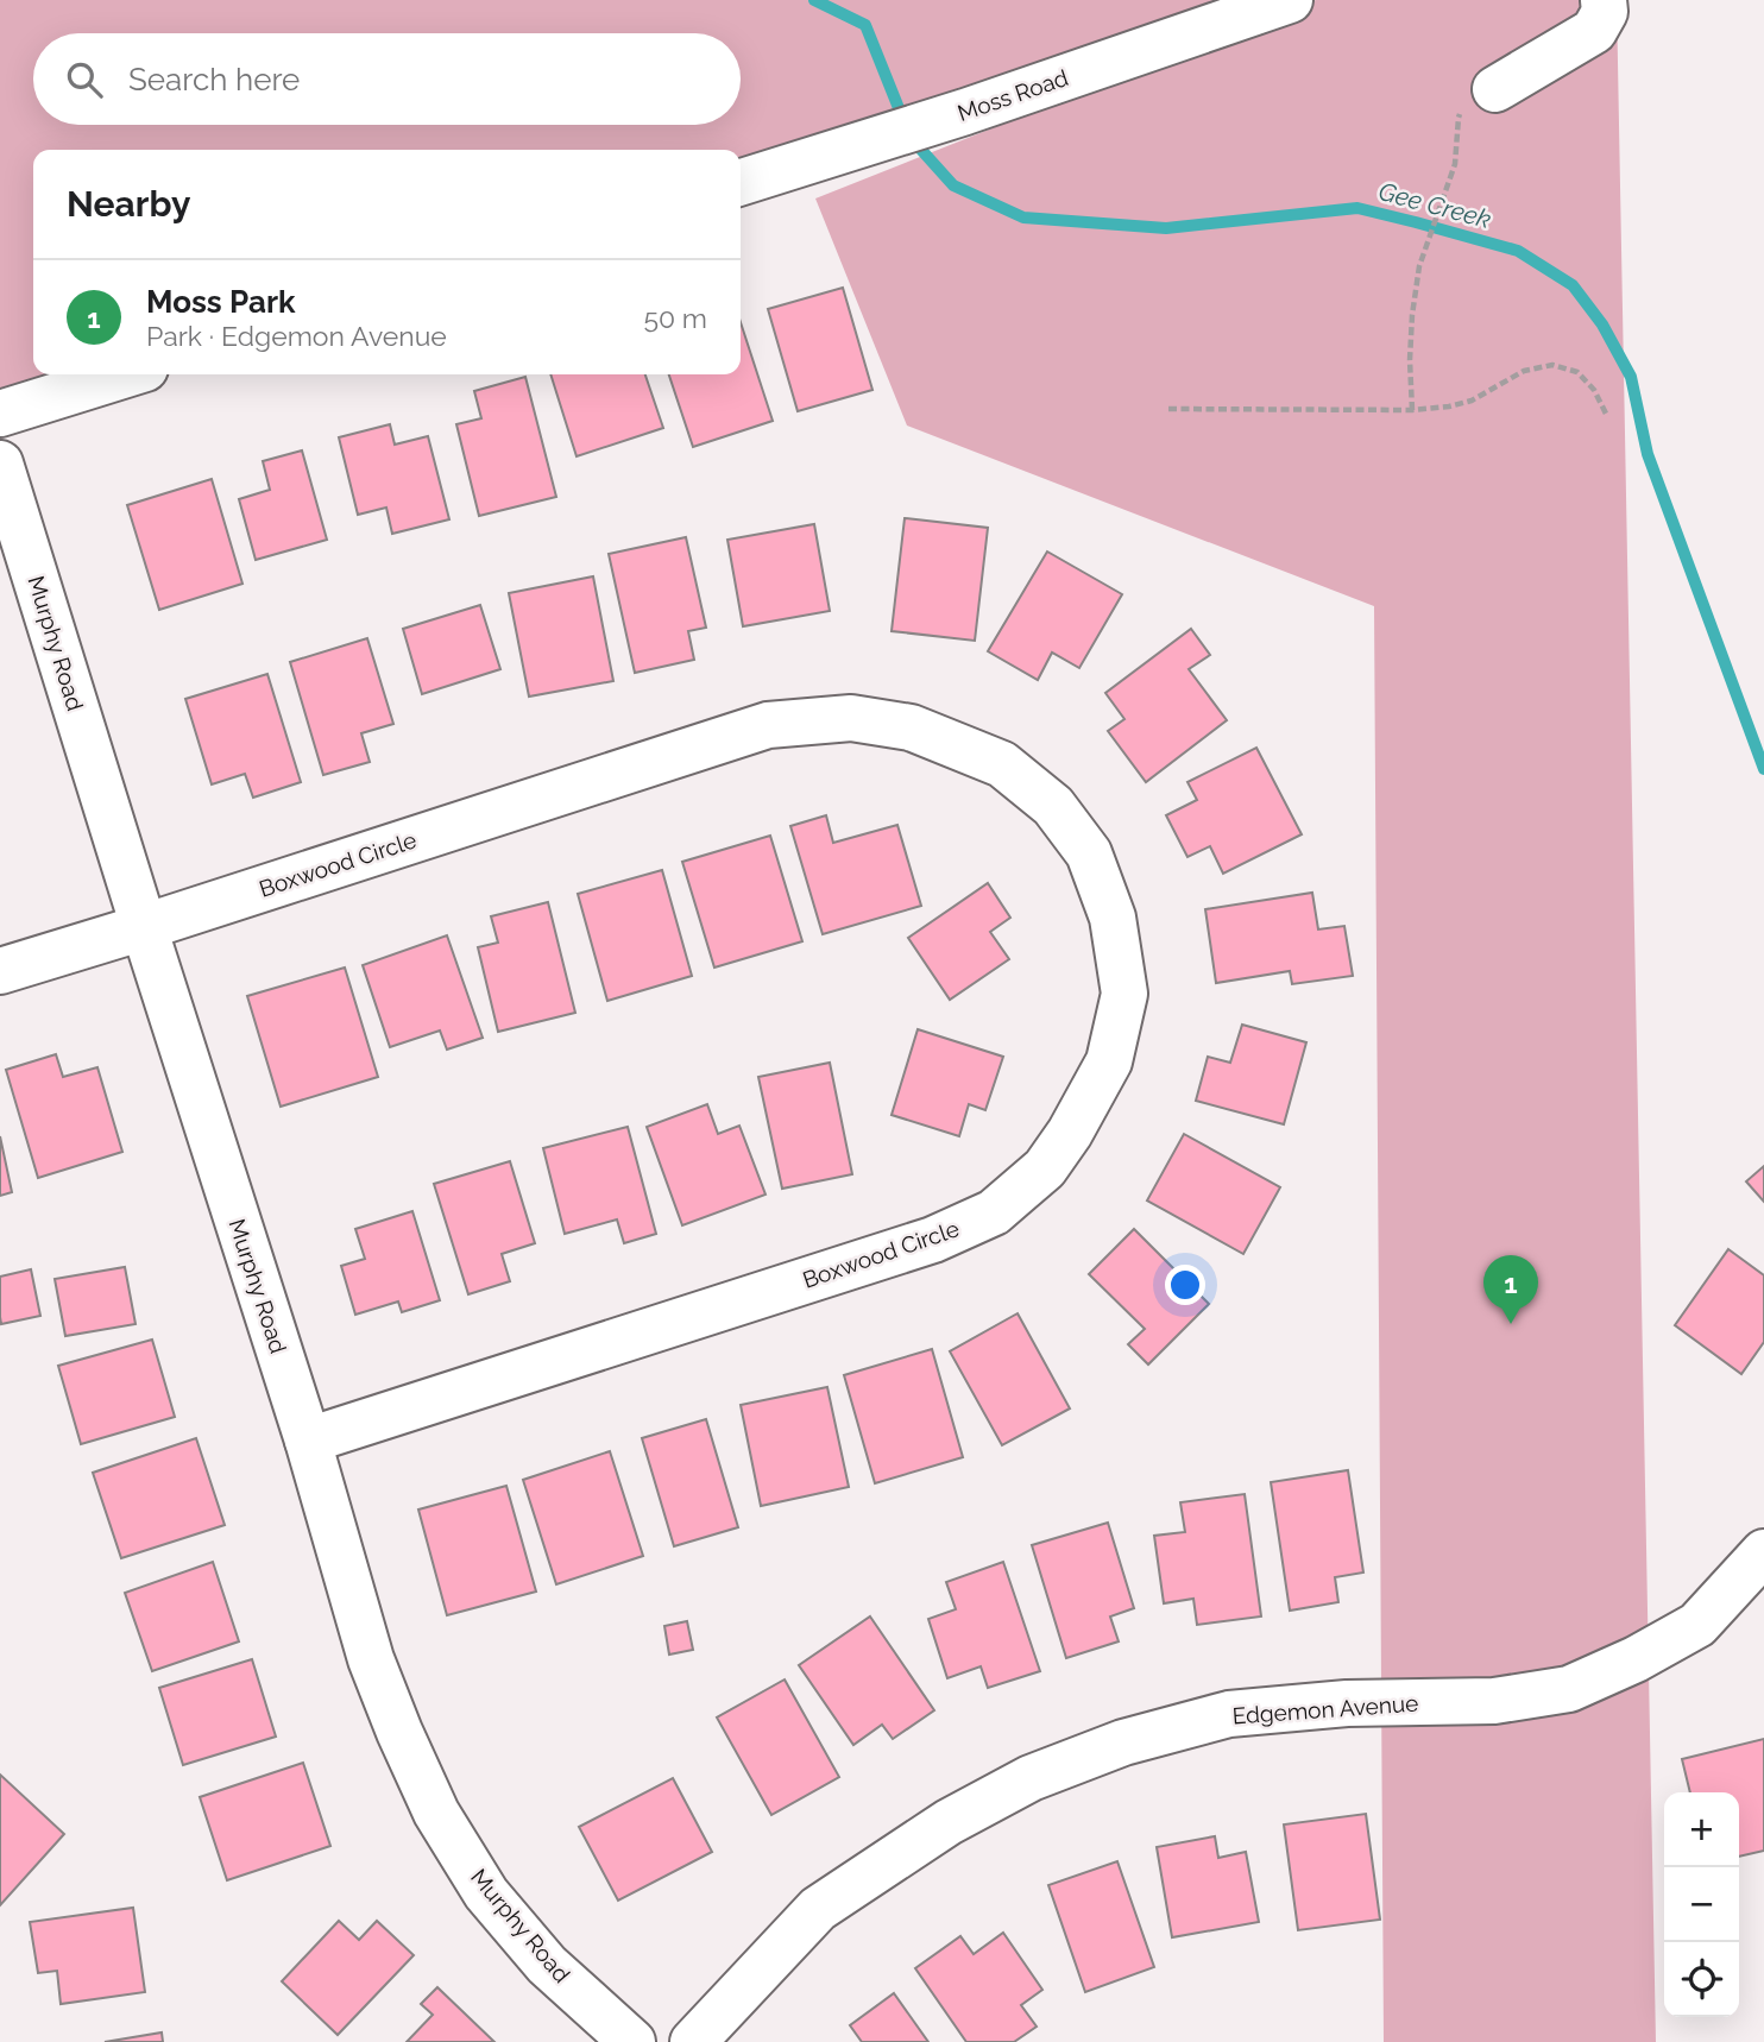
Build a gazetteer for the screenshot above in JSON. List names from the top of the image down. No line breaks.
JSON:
{"streets":{"street":["Moss Road","Murphy Road","Boxwood Circle","Edgemon Avenue"]},"crossings":[["Murphy Road","Boxwood Circle"]],"water":["Gee Creek"],"page":{"search":"Search here","heading":"Nearby","list":[{"mark":"1","name":"Moss Park","note":"Park · Edgemon Avenue","value":"50 m"}],"pins":"1","map_buttons":["+","−"]}}
